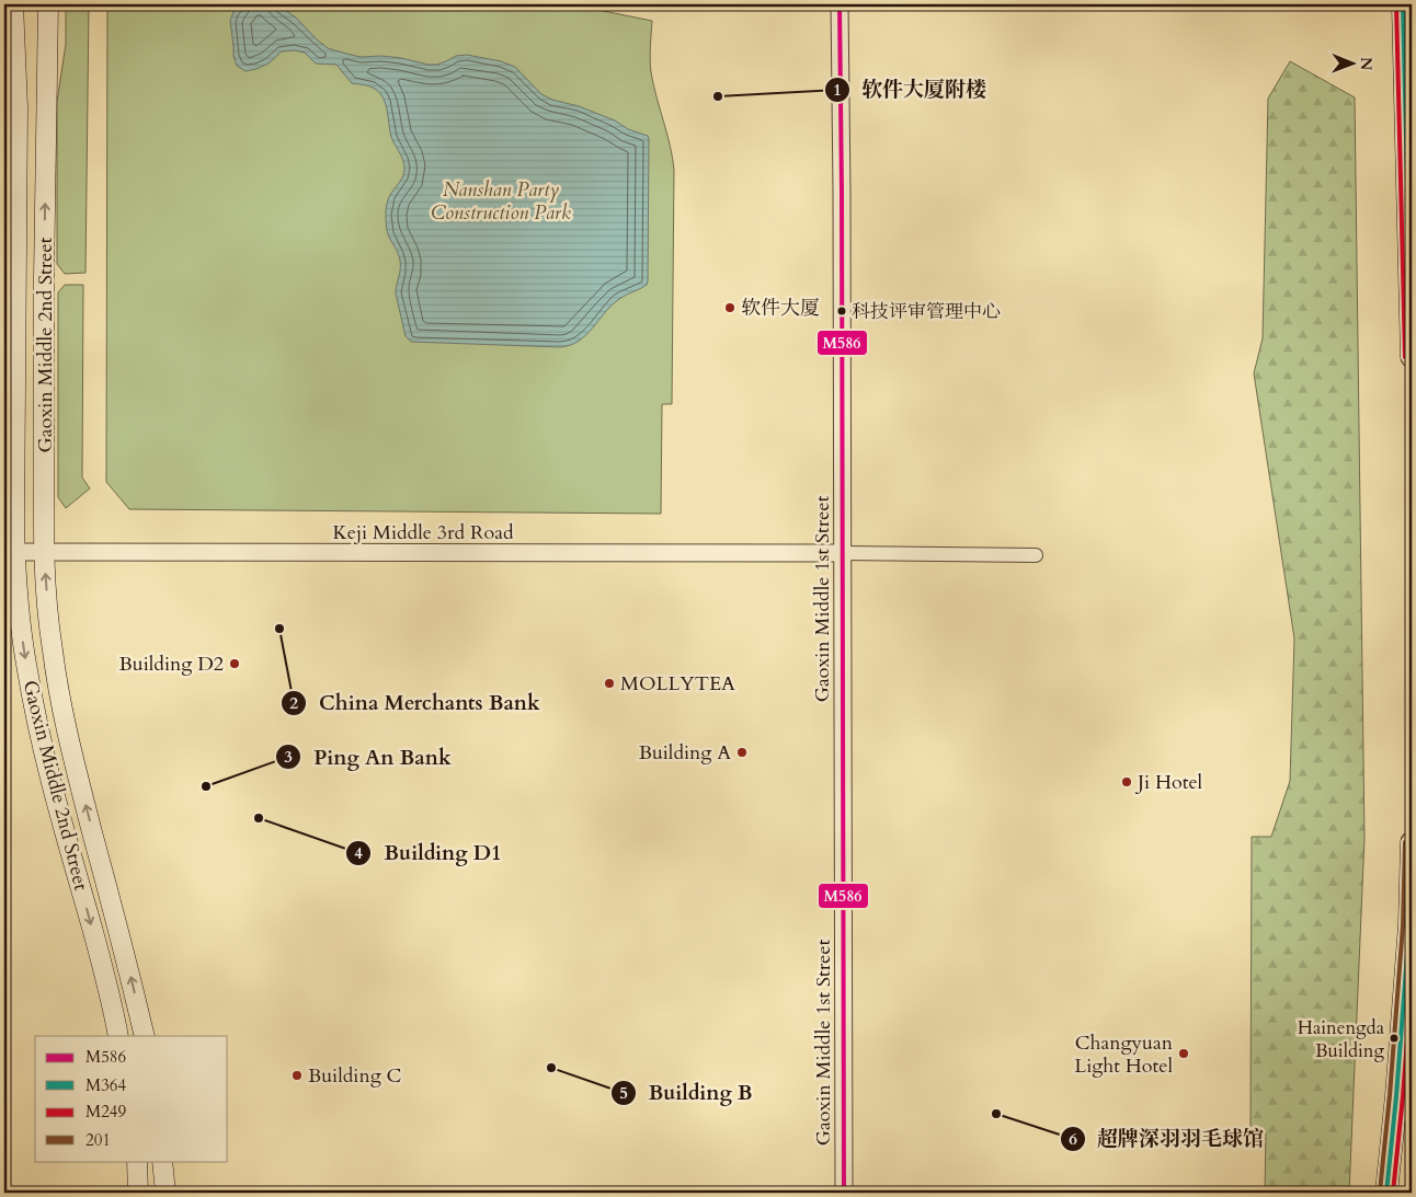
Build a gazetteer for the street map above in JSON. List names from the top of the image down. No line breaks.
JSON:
{"streets":{"main road":["Gaoxin Middle 2nd Street"],"street":["Keji Middle 3rd Road","Gaoxin Middle 1st Street"]},"crossings":[["Gaoxin Middle 2nd Street","Keji Middle 3rd Road"],["Keji Middle 3rd Road","Gaoxin Middle 1st Street"]],"parks":["Nanshan Party Construction Park"],"places":["软件大厦附楼","软件大厦","科技评审管理中心","China Merchants Bank","Building D2","MOLLYTEA","Building A","Ji Hotel","Ping An Bank","Building D1","Hainengda Building","Changyuan Light Hotel","Building B","Building C","超牌深羽羽毛球馆"],"lines":["transit line M586","transit line M364","transit line M249","transit line 201"],"legend":["M586","M364","M249","201"],"north":"right"}
